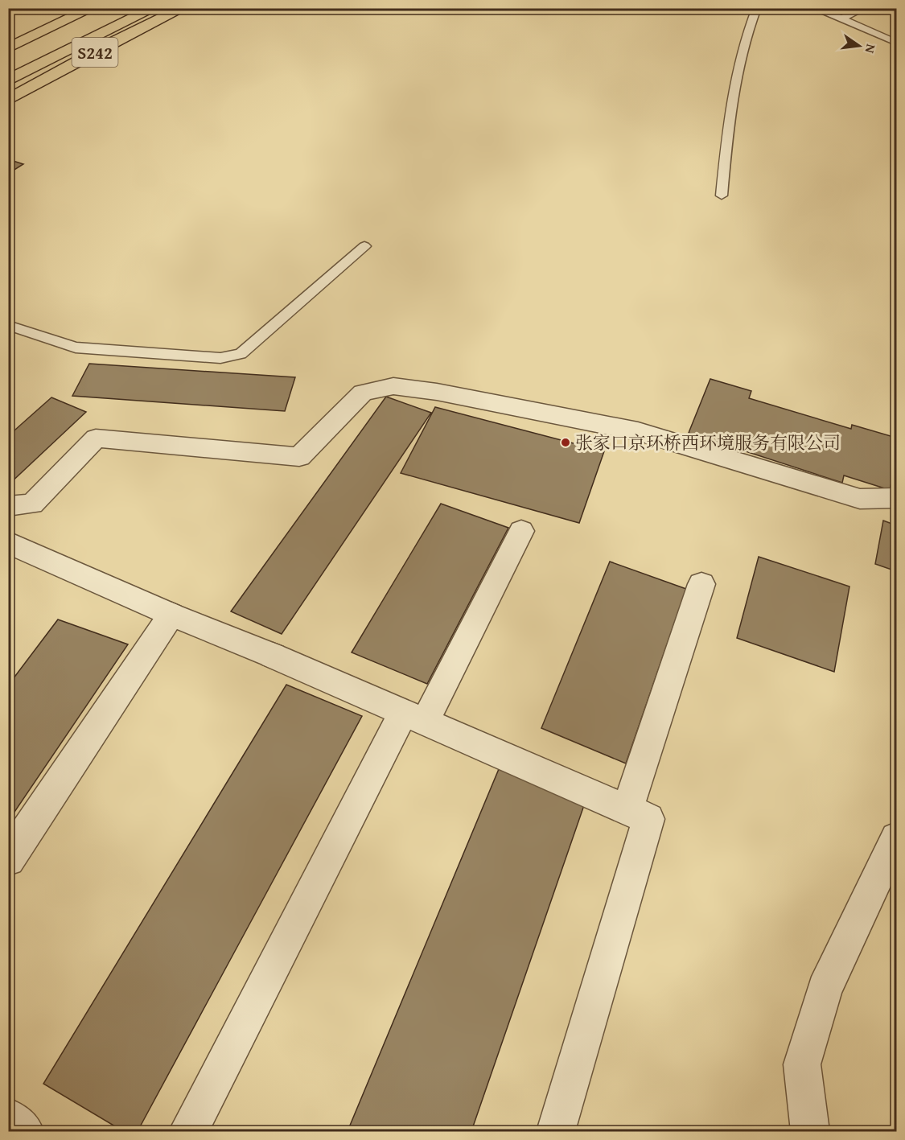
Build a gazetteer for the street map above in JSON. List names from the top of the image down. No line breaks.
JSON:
{"streets":{"main road":["S242"]},"places":["张家口京环桥西环境服务有限公司"],"north":"right"}
